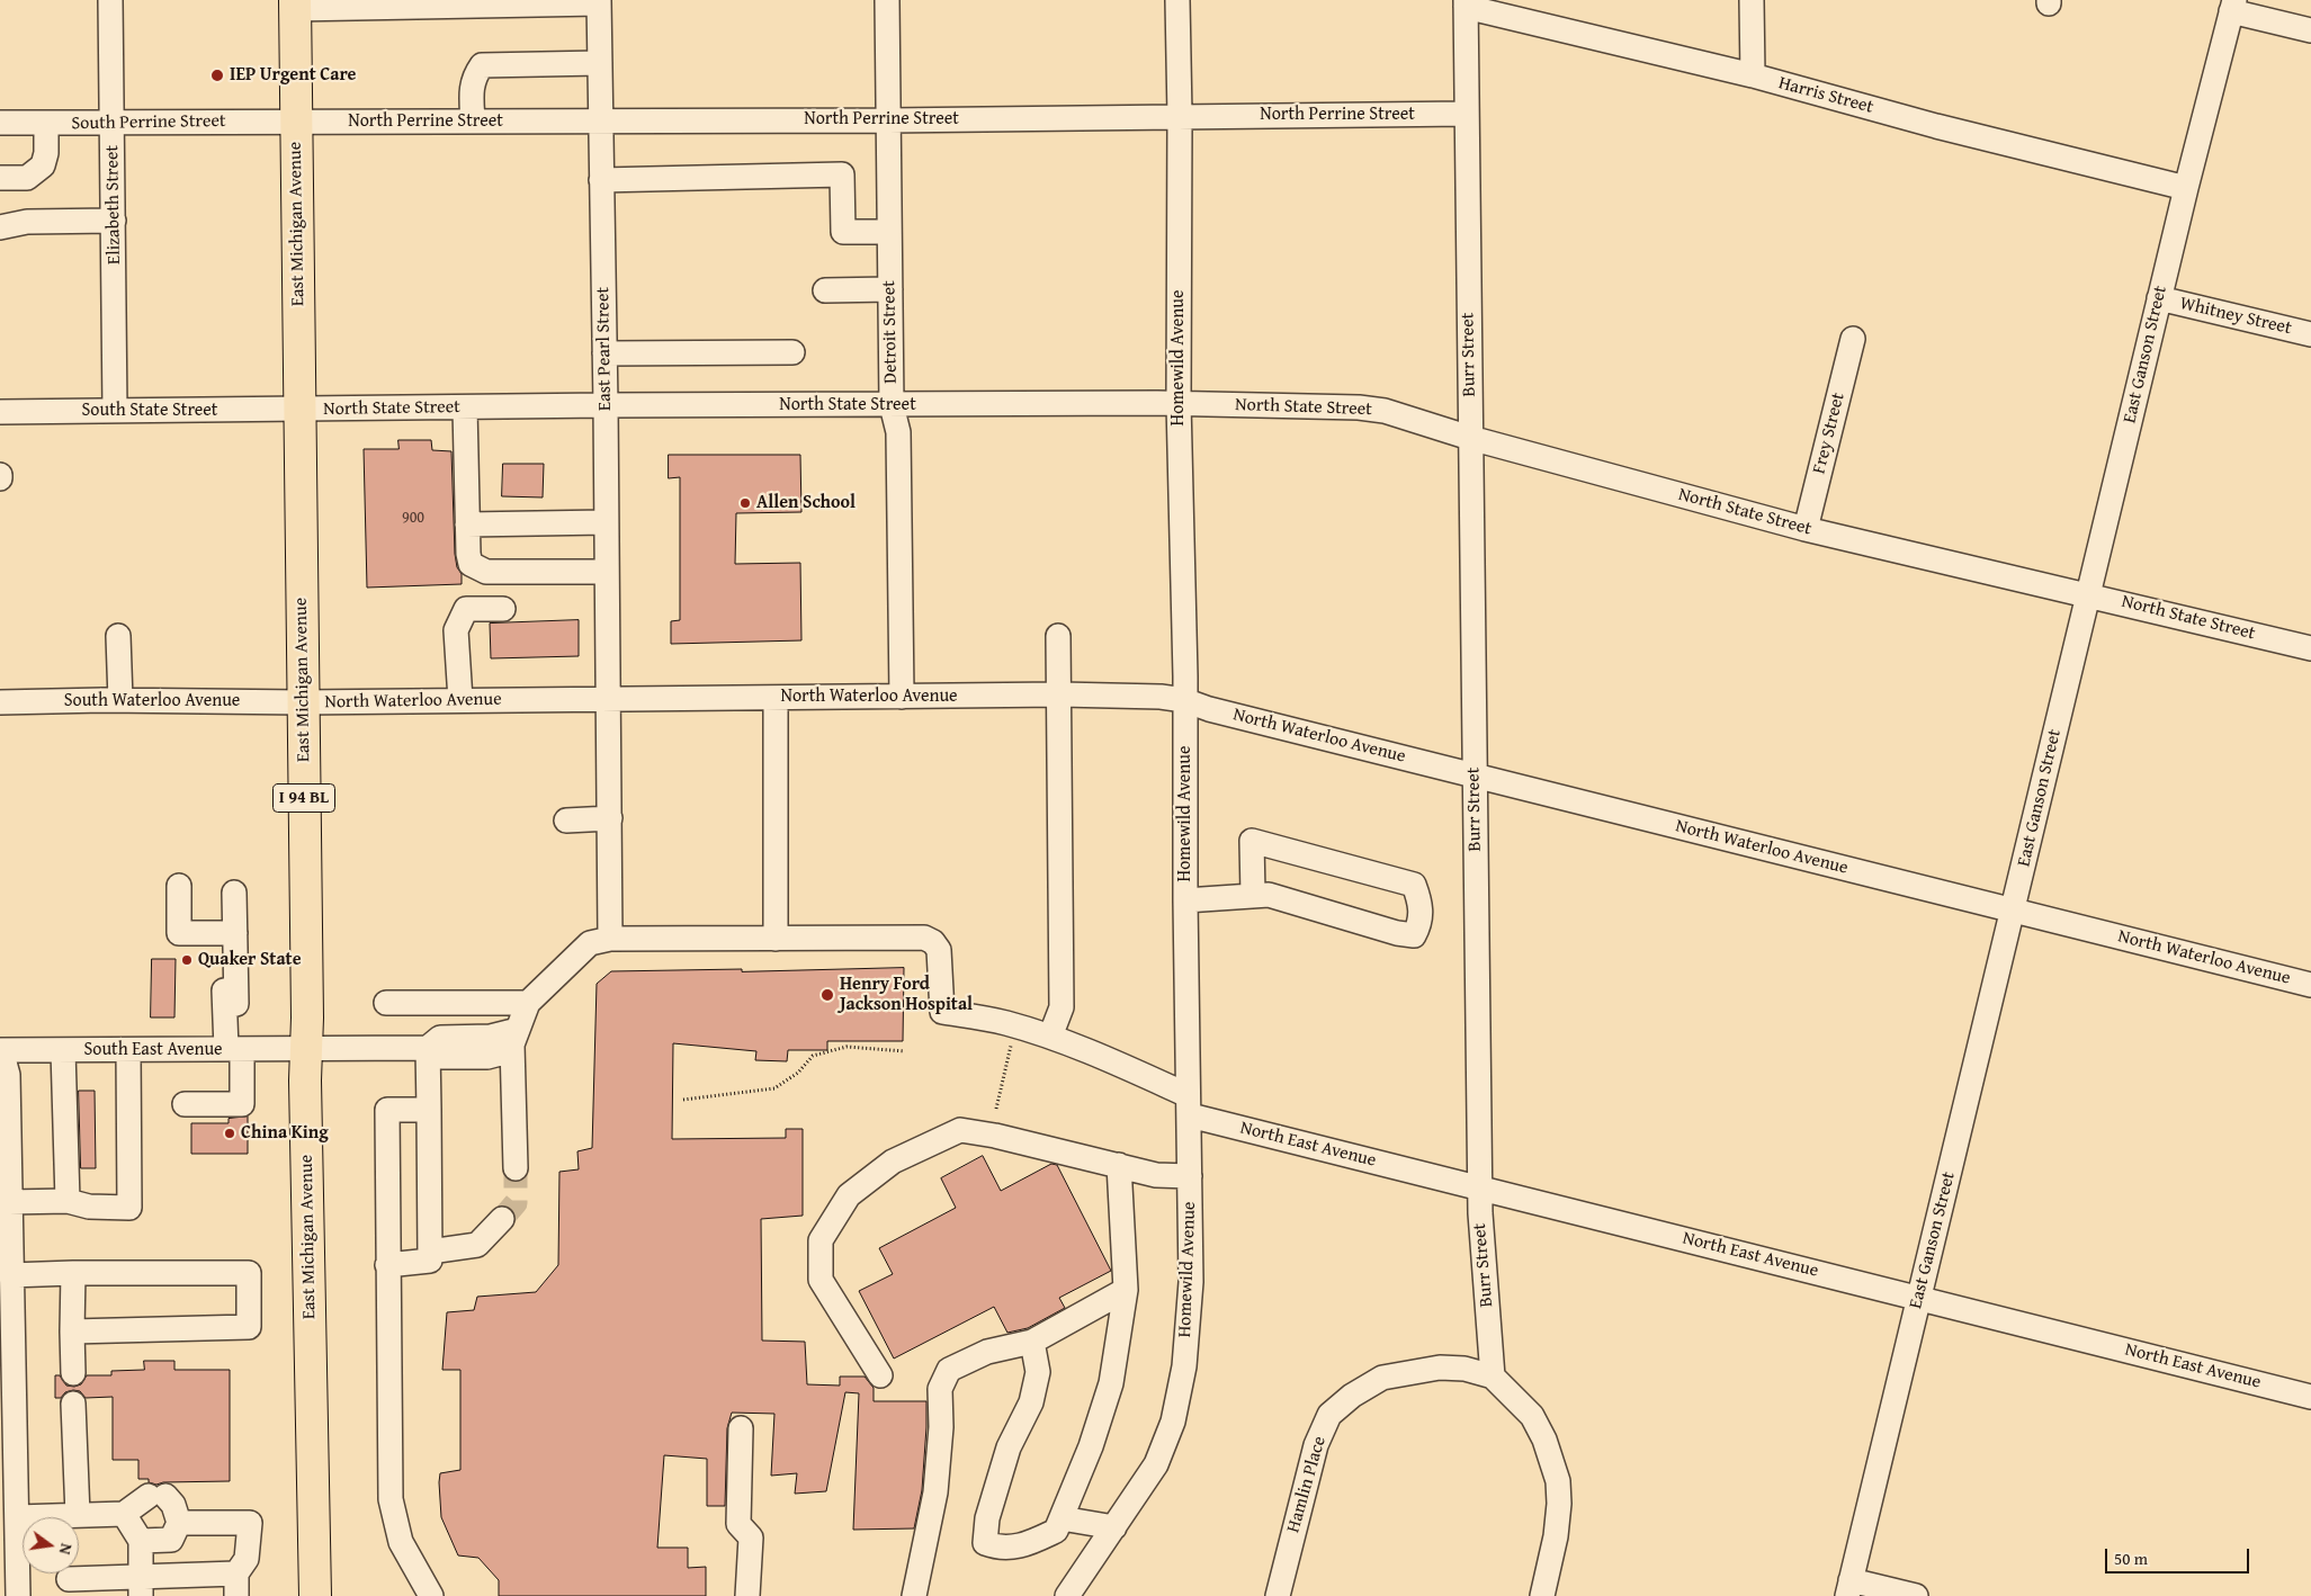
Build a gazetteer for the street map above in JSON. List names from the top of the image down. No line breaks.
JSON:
{"streets":{"main road":["East Michigan Avenue","I 94 BL"],"street":["Harris Street","North Perrine Street","South Perrine Street","Elizabeth Street","Whitney Street","Detroit Street","East Pearl Street","Burr Street","East Ganson Street","Homewild Avenue","North State Street","South State Street","Frey Street","North Waterloo Avenue","South Waterloo Avenue","South East Avenue","North East Avenue","Hamlin Place"]},"crossings":[["Harris Street","Burr Street"],["Harris Street","East Ganson Street"],["North Perrine Street","South Perrine Street"],["North Perrine Street","East Michigan Avenue"],["North Perrine Street","Detroit Street"],["North Perrine Street","East Pearl Street"],["North Perrine Street","Burr Street"],["North Perrine Street","Homewild Avenue"],["South Perrine Street","Elizabeth Street"],["South Perrine Street","East Michigan Avenue"],["Elizabeth Street","South State Street"],["East Michigan Avenue","North State Street"],["East Michigan Avenue","South State Street"],["East Michigan Avenue","North Waterloo Avenue"],["East Michigan Avenue","South Waterloo Avenue"],["East Michigan Avenue","South East Avenue"],["Whitney Street","East Ganson Street"],["Detroit Street","North State Street"],["Detroit Street","North Waterloo Avenue"],["East Pearl Street","North State Street"],["East Pearl Street","North Waterloo Avenue"],["Burr Street","North State Street"],["Burr Street","North Waterloo Avenue"],["Burr Street","North East Avenue"],["Burr Street","Hamlin Place"],["East Ganson Street","North State Street"],["East Ganson Street","North Waterloo Avenue"],["East Ganson Street","North East Avenue"],["Homewild Avenue","North State Street"],["Homewild Avenue","North Waterloo Avenue"],["Homewild Avenue","North East Avenue"],["North State Street","South State Street"],["North State Street","Frey Street"],["North Waterloo Avenue","South Waterloo Avenue"]],"places":["IEP Urgent Care","Allen School","Quaker State","Henry Ford Jackson Hospital","China King"],"house_numbers":["900"],"scale_bar":"50 m","north":"right"}
